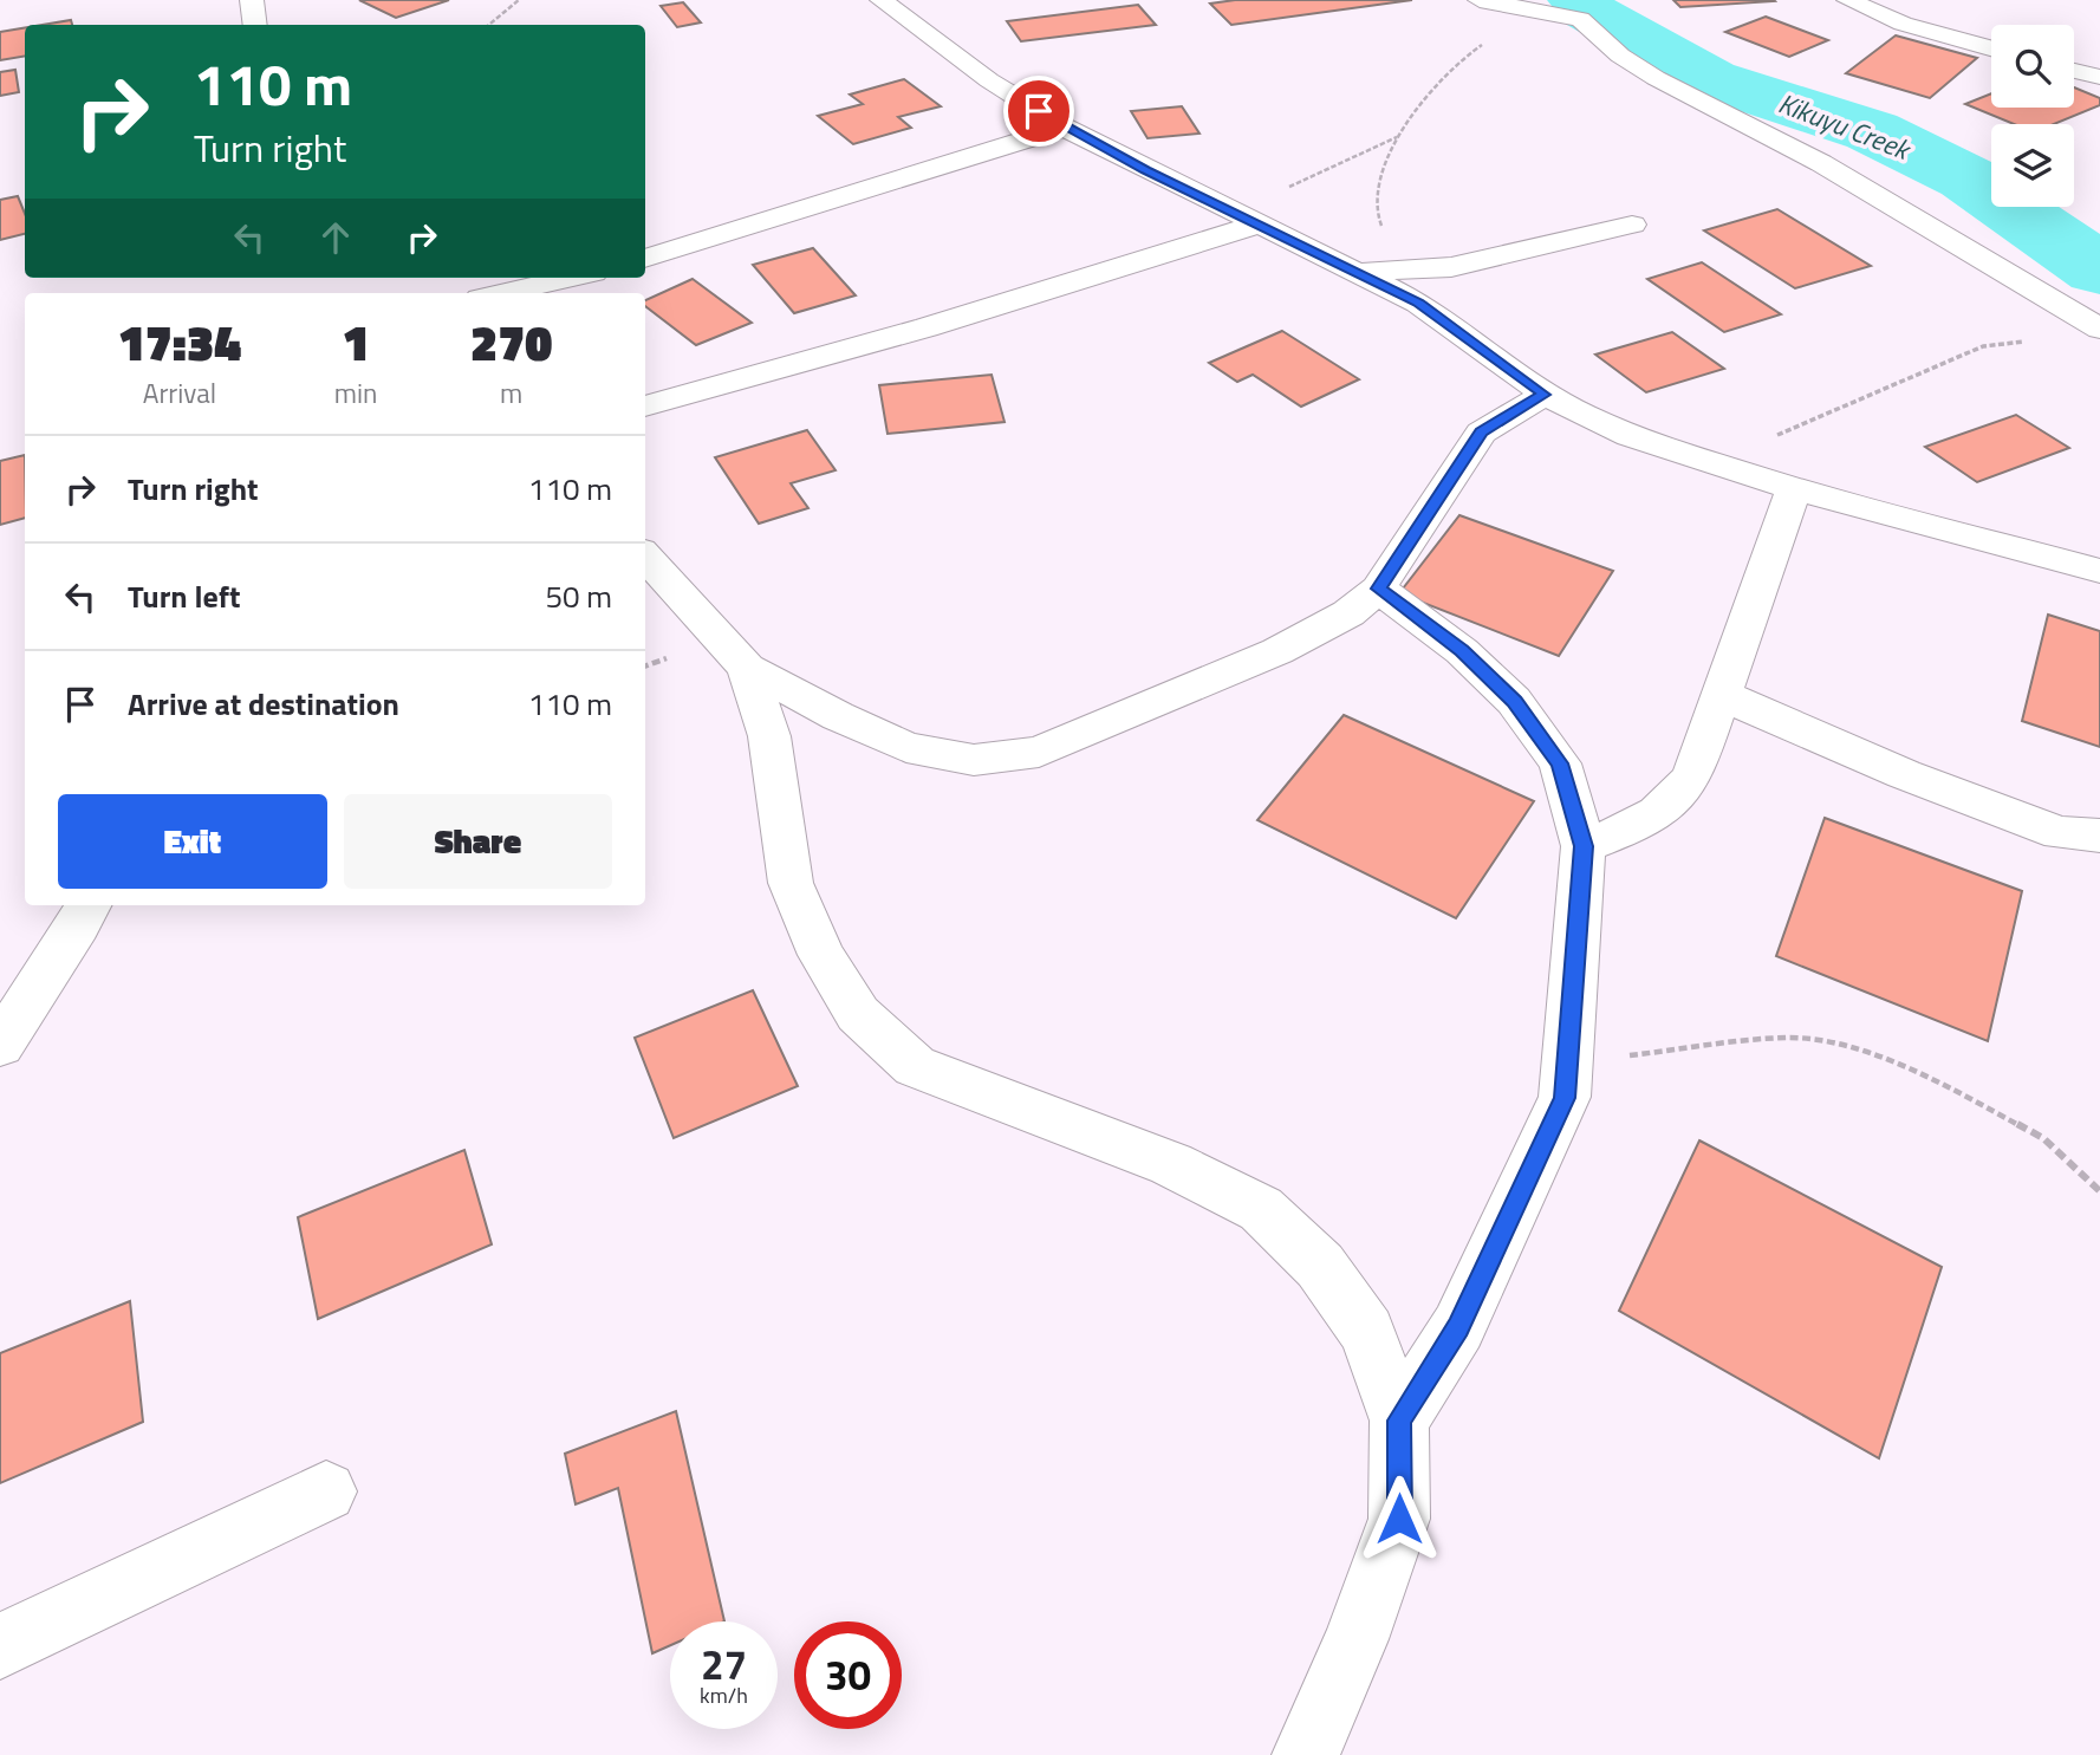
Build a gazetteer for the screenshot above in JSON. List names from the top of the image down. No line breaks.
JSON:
{"water":["Kikuyu Creek"],"page":{"turn":["110 m","Turn right"],"eta":["17:34","Arrival","1","min","270","m"],"list":[{"name":"Turn right","value":"110 m"},{"name":"Turn left","value":"50 m"},{"name":"Arrive at destination","value":"110 m"}],"buttons":["Exit","Share"],"speed":"27 km/h","limit":"30"}}
